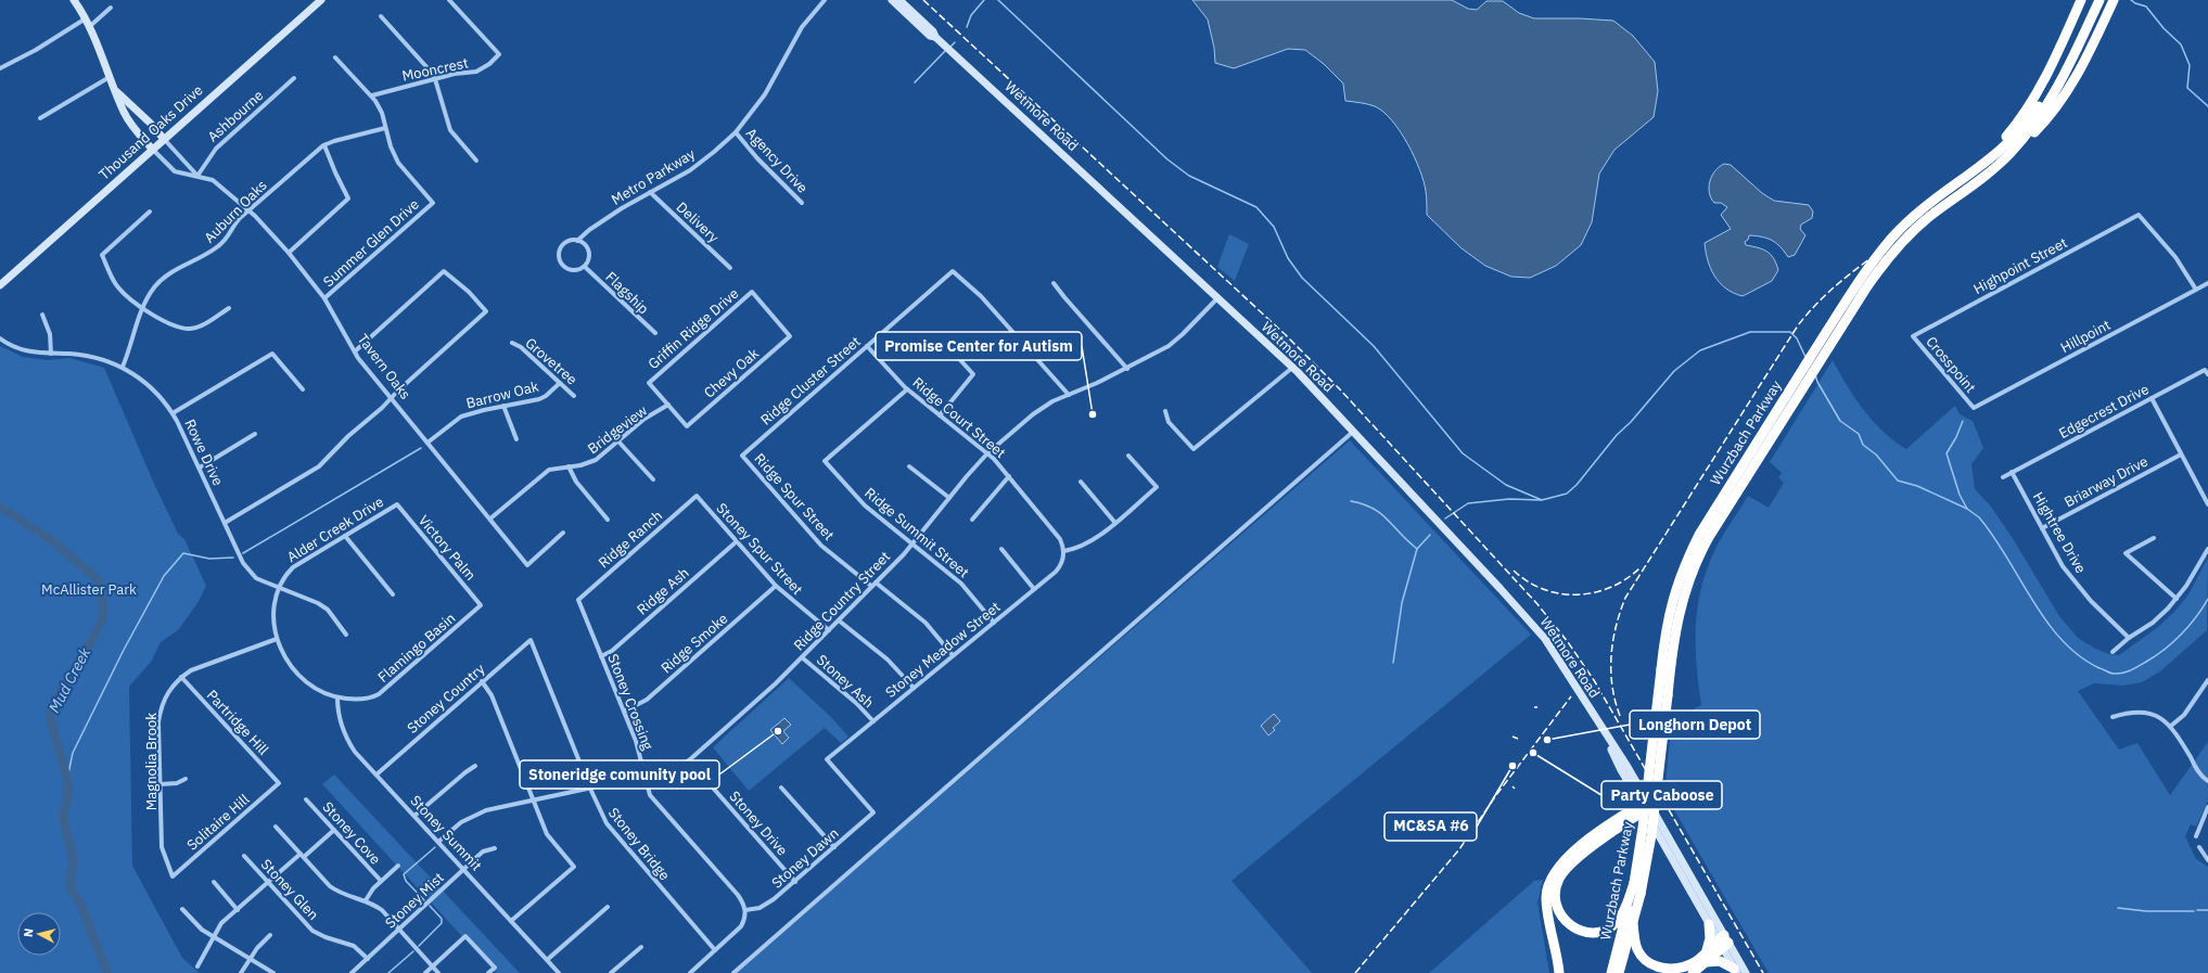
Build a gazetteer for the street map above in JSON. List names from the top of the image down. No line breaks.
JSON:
{"streets":{"highway":["Wurzbach Parkway"],"main road":["Wetmore Road","Thousand Oaks Drive","Tavern Oaks"],"street":["Mooncrest","Ashbourne","Agency Drive","Metro Parkway","Auburn Oaks","Delivery","Summer Glen Drive","Highpoint Street","Flagship","Griffin Ridge Drive","Hillpoint","Grovetree","Crosspoint","Chevy Oak","Ridge Cluster Street","Barrow Oak","Edgecrest Drive","Ridge Court Street","Bridgeview","Rowe Drive","Briarway Drive","Ridge Spur Street","Alder Creek Drive","Ridge Summit Street","Hightree Drive","Ridge Ranch","Victory Palm","Stoney Spur Street","Ridge Ash","Ridge Country Street","Ridge Smoke","Flamingo Basin","Stoney Meadow Street","Stoney Ash","Stoney Country","Stoney Crossing","Partridge Hill","Magnolia Brook","Solitaire Hill","Stoney Drive","Stoney Cove","Stoney Summit","Stoney Bridge","Stoney Dawn","Stoney Glen","Stoney Mist"]},"crossings":[["Ashbourne","Tavern Oaks"],["Wetmore Road","Ridge Country Street"],["Thousand Oaks Drive","Tavern Oaks"],["Agency Drive","Metro Parkway"],["Metro Parkway","Delivery"],["Metro Parkway","Flagship"],["Auburn Oaks","Summer Glen Drive"],["Auburn Oaks","Tavern Oaks"],["Auburn Oaks","Rowe Drive"],["Summer Glen Drive","Tavern Oaks"],["Highpoint Street","Hillpoint"],["Highpoint Street","Crosspoint"],["Griffin Ridge Drive","Chevy Oak"],["Griffin Ridge Drive","Bridgeview"],["Hillpoint","Crosspoint"],["Grovetree","Barrow Oak"],["Tavern Oaks","Barrow Oak"],["Tavern Oaks","Bridgeview"],["Chevy Oak","Bridgeview"],["Ridge Cluster Street","Ridge Court Street"],["Ridge Cluster Street","Ridge Spur Street"],["Ridge Cluster Street","Ridge Country Street"],["Edgecrest Drive","Hightree Drive"],["Ridge Court Street","Ridge Summit Street"],["Ridge Court Street","Ridge Country Street"],["Ridge Court Street","Stoney Meadow Street"],["Rowe Drive","Alder Creek Drive"],["Briarway Drive","Hightree Drive"],["Ridge Spur Street","Ridge Country Street"],["Ridge Spur Street","Stoney Meadow Street"],["Alder Creek Drive","Victory Palm"],["Alder Creek Drive","Flamingo Basin"],["Alder Creek Drive","Magnolia Brook"],["Alder Creek Drive","Stoney Summit"],["Ridge Summit Street","Ridge Country Street"],["Ridge Summit Street","Stoney Meadow Street"],["Ridge Ranch","Stoney Spur Street"],["Ridge Ranch","Stoney Crossing"],["Victory Palm","Flamingo Basin"],["Stoney Spur Street","Ridge Ash"],["Stoney Spur Street","Ridge Country Street"],["Stoney Spur Street","Ridge Smoke"],["Ridge Ash","Stoney Crossing"],["Ridge Country Street","Stoney Ash"],["Ridge Country Street","Stoney Crossing"],["Ridge Country Street","Stoney Drive"],["Ridge Country Street","Stoney Summit"],["Ridge Country Street","Stoney Bridge"],["Ridge Smoke","Stoney Crossing"],["Flamingo Basin","Stoney Summit"],["Stoney Meadow Street","Stoney Ash"],["Stoney Meadow Street","Stoney Dawn"],["Stoney Country","Stoney Summit"],["Stoney Country","Stoney Bridge"],["Stoney Crossing","Stoney Dawn"],["Partridge Hill","Magnolia Brook"],["Partridge Hill","Solitaire Hill"],["Magnolia Brook","Solitaire Hill"],["Stoney Drive","Stoney Dawn"],["Stoney Summit","Stoney Mist"],["Stoney Glen","Stoney Mist"]],"water":["Mud Creek"],"parks":["McAllister Park"],"places":["Promise Center for Autism","Stoneridge comunity pool","Longhorn Depot","Party Caboose","MC&SA #6"],"north":"left"}
